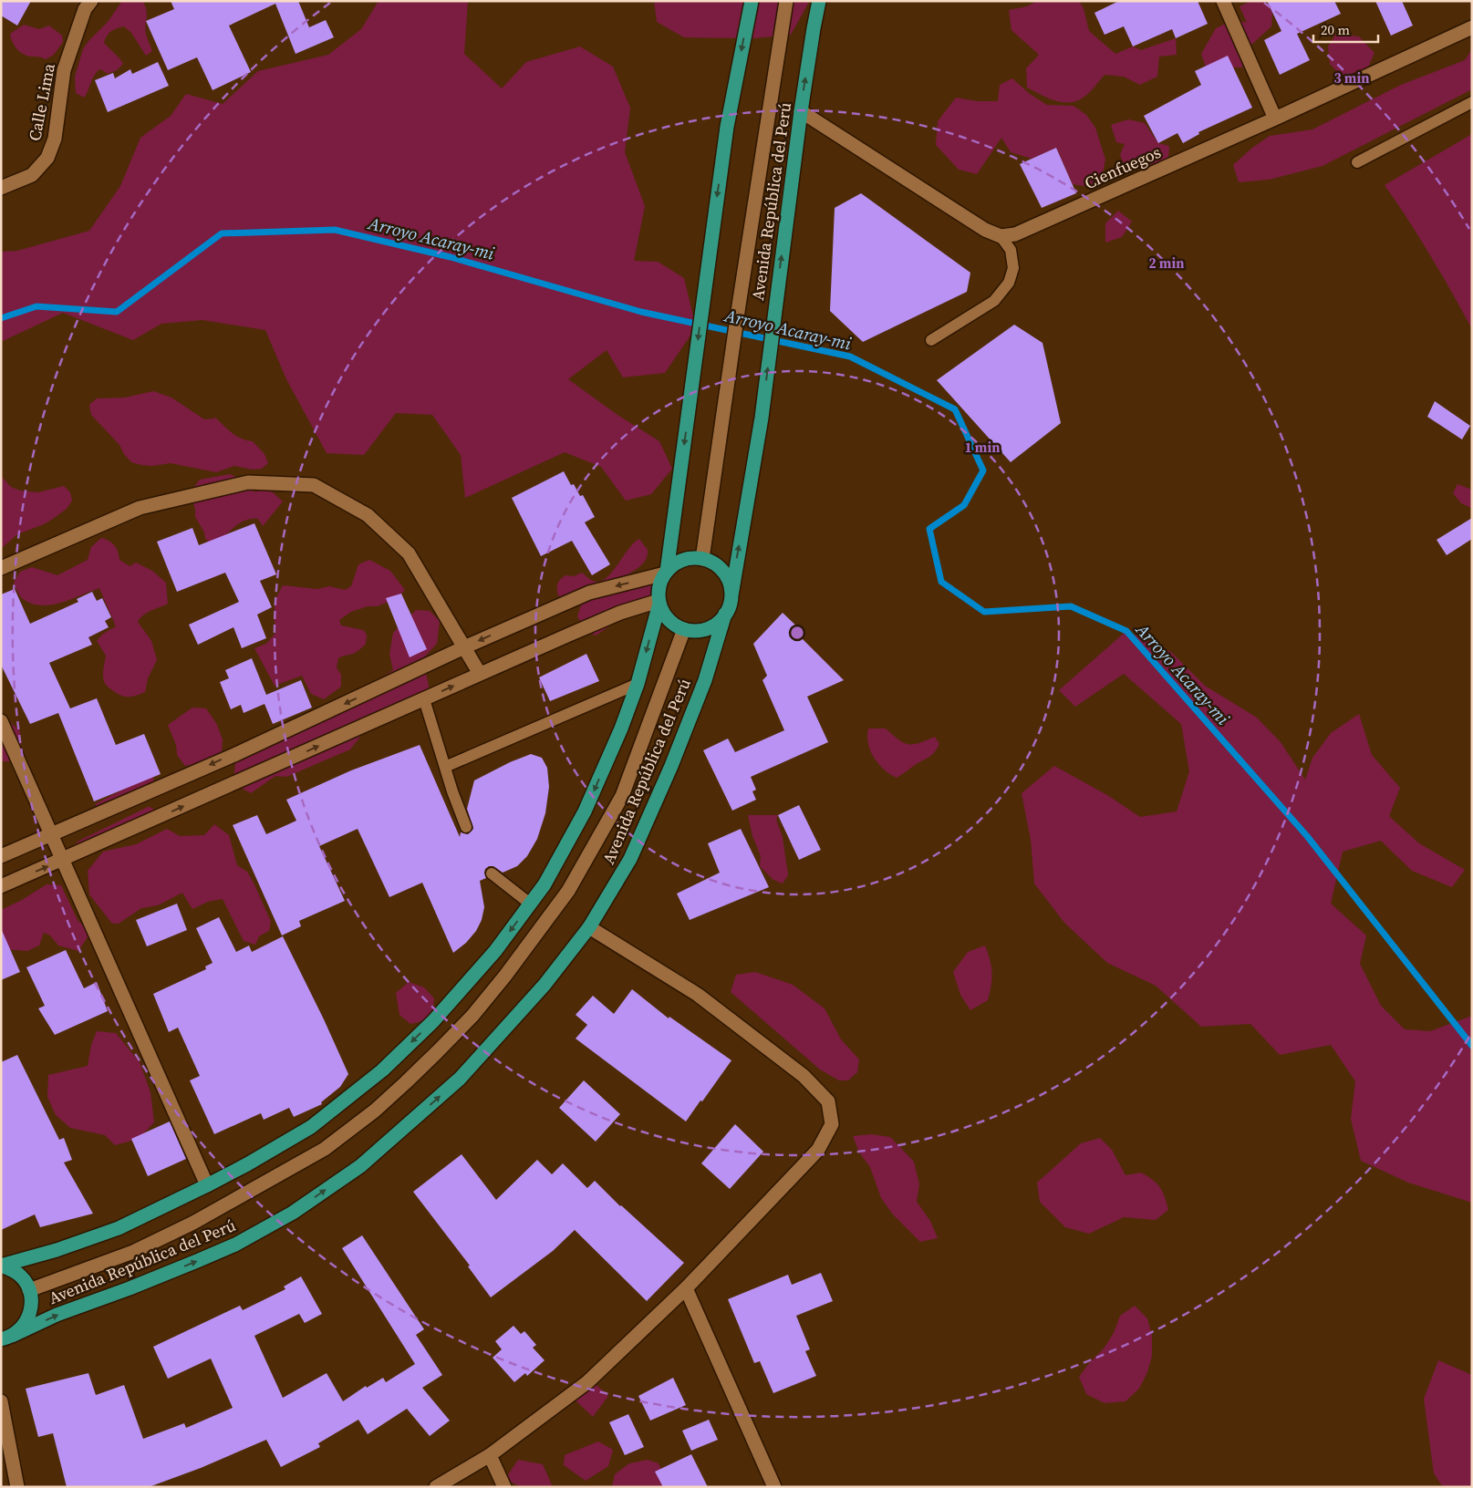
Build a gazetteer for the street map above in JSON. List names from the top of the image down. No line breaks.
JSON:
{"streets":{"highway":["Avenida República del Perú"],"street":["Calle Lima","Cienfuegos"]},"water":["Arroyo Acaray-mi"],"scale_bar":"20 m","rings":["3 min","2 min","1 min"]}
